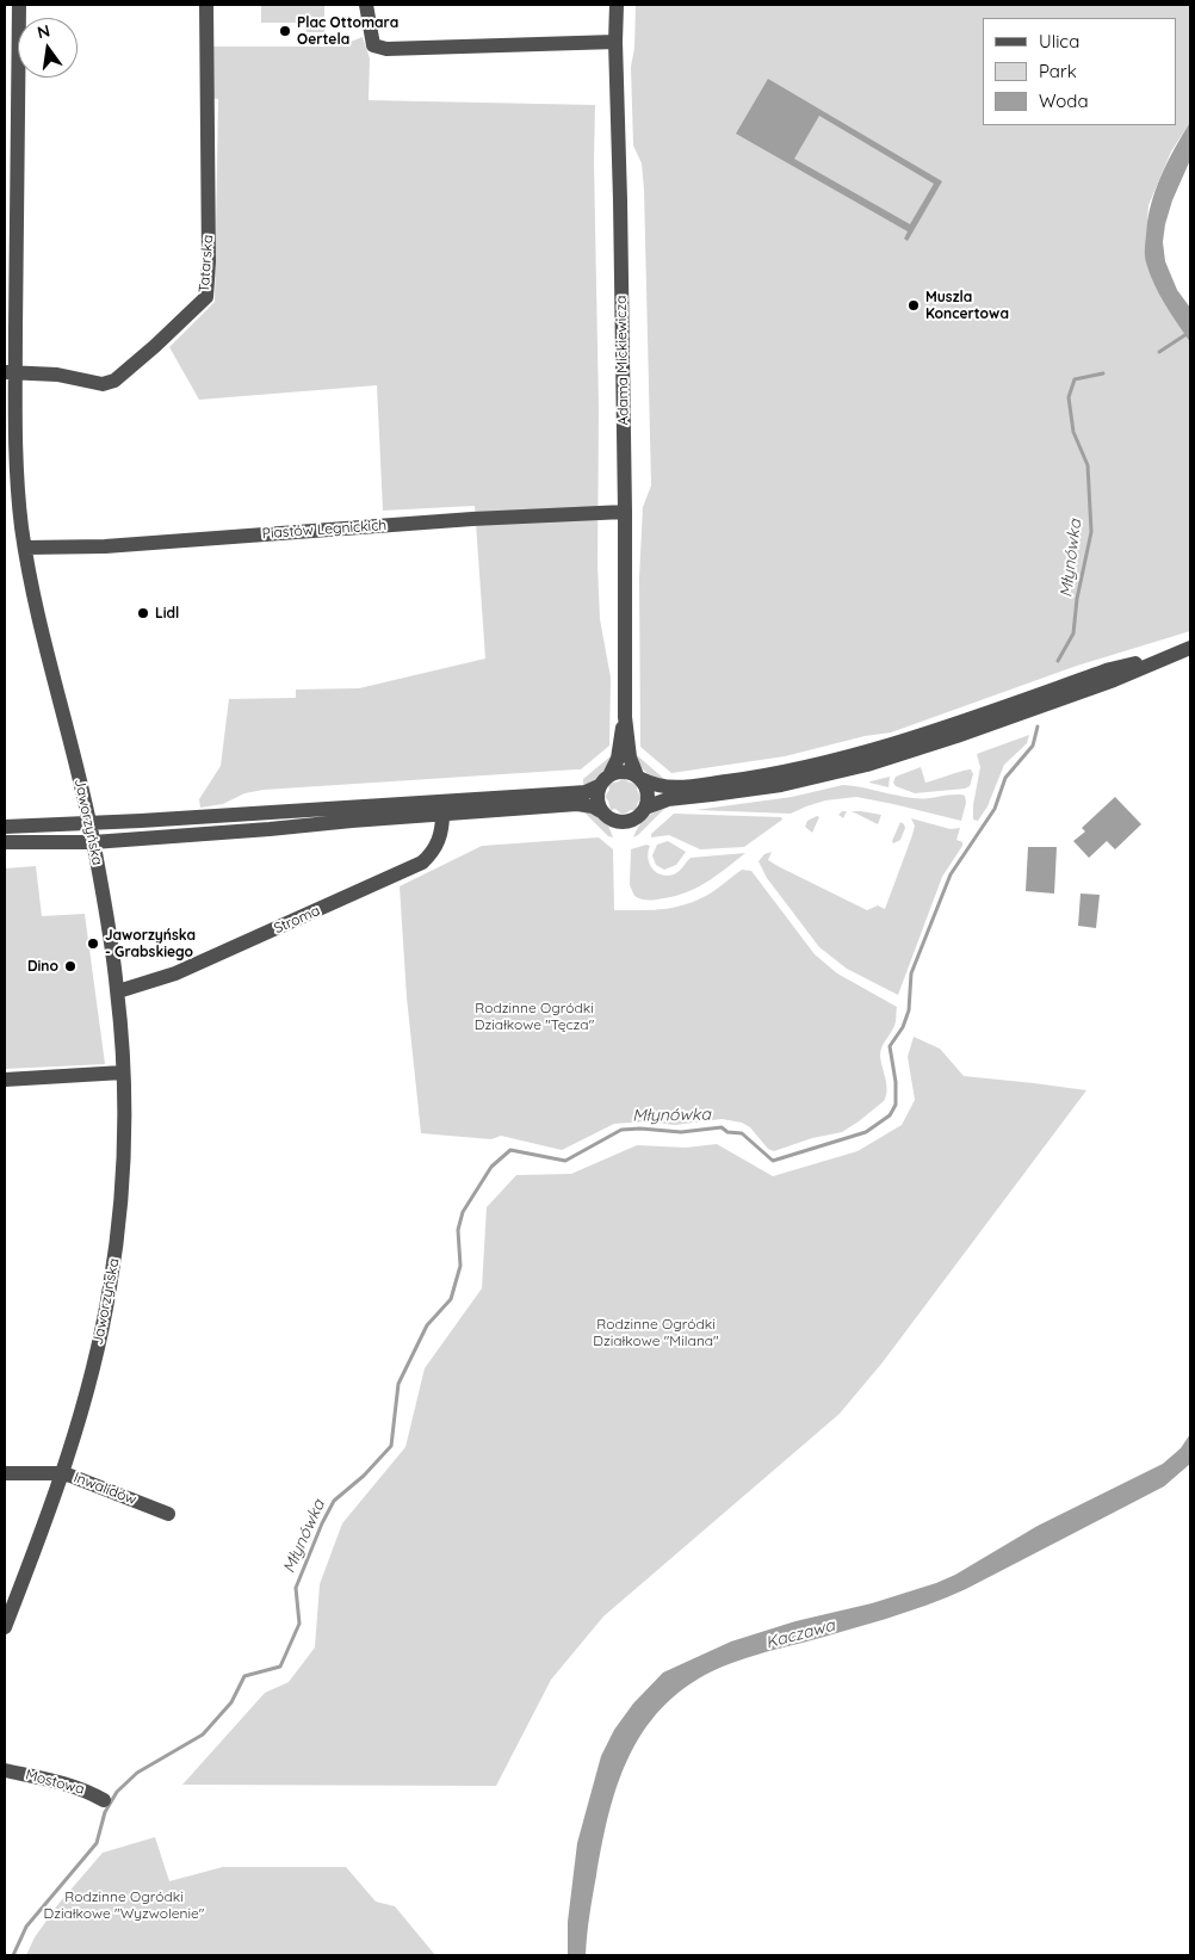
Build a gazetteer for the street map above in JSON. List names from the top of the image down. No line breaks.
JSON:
{"streets":{"street":["Tatarska","Adama Mickiewicza","Piastów Legnickich","Jaworzyńska","Stroma","Inwalidów","Mostowa"]},"crossings":[["Tatarska","Jaworzyńska"],["Adama Mickiewicza","Piastów Legnickich"],["Piastów Legnickich","Jaworzyńska"],["Jaworzyńska","Stroma"],["Jaworzyńska","Inwalidów"]],"water":["Młynówka","Kaczawa"],"parks":["Rodzinne Ogródki Działkowe \"Tęcza\"","Rodzinne Ogródki Działkowe \"Milana\"","Rodzinne Ogródki Działkowe \"Wyzwolenie\""],"places":["Plac Ottomara Oertela","Muszla Koncertowa","Lidl","Jaworzyńska - Grabskiego","Dino"],"legend":["Ulica","Park","Woda"],"north":"top"}
